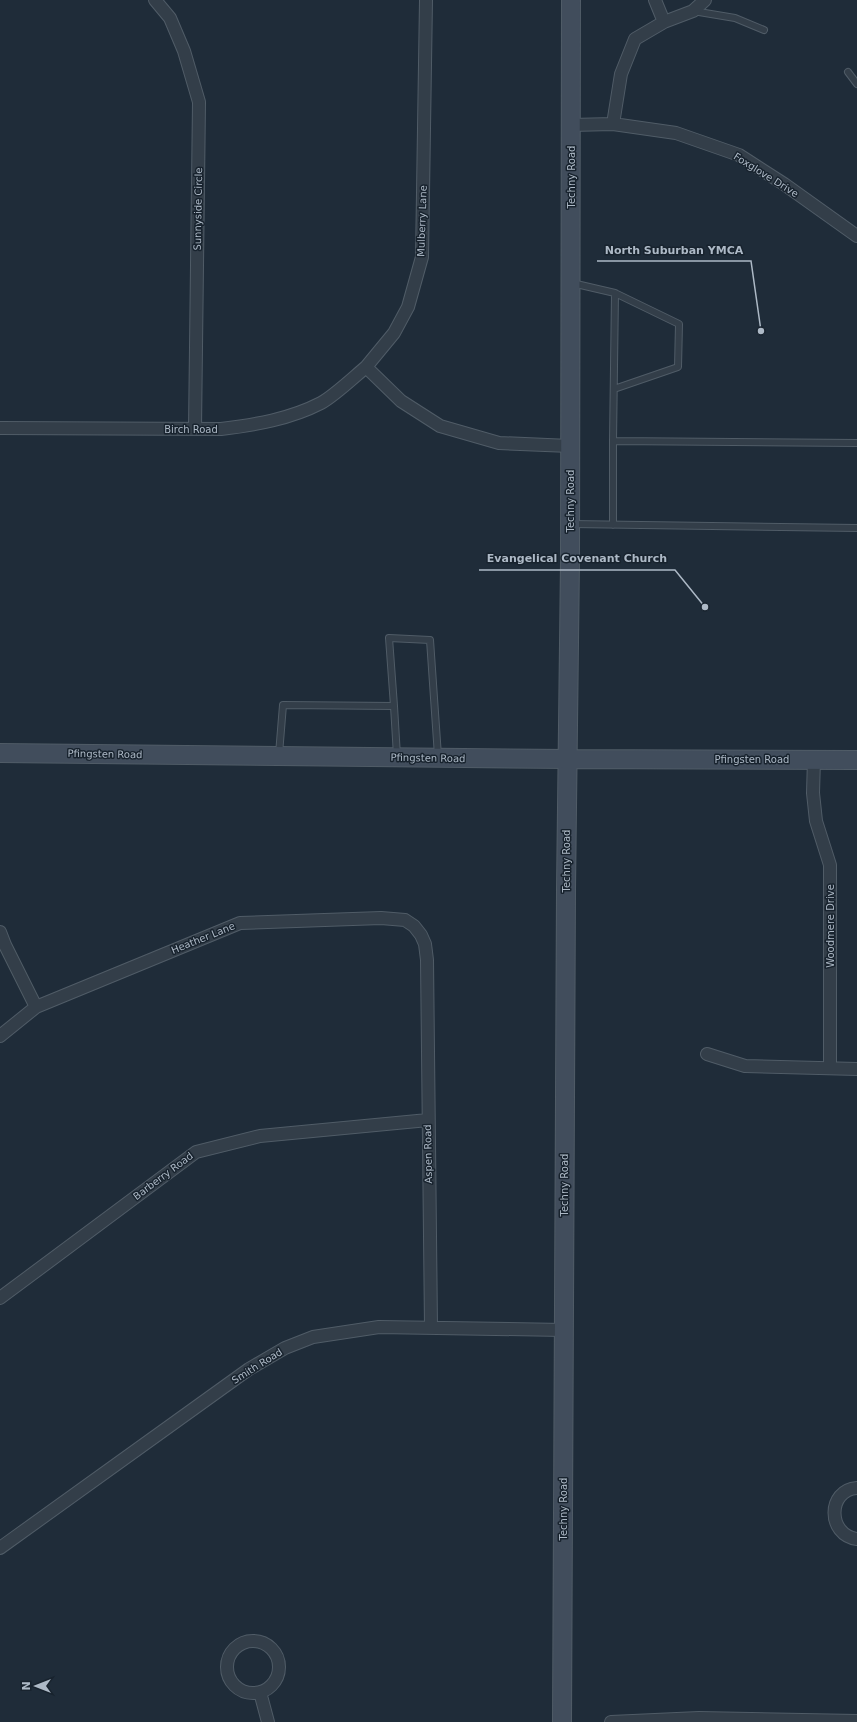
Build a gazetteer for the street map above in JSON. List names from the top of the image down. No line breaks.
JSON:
{"streets":{"main road":["Techny Road","Pfingsten Road"],"street":["Foxglove Drive","Sunnyside Circle","Mulberry Lane","Birch Road","Woodmere Drive","Heather Lane","Aspen Road","Barberry Road","Smith Road"]},"crossings":[["Foxglove Drive","Techny Road"],["Techny Road","Pfingsten Road"],["Techny Road","Smith Road"],["Sunnyside Circle","Birch Road"],["Mulberry Lane","Birch Road"],["Pfingsten Road","Woodmere Drive"],["Heather Lane","Aspen Road"],["Aspen Road","Barberry Road"],["Aspen Road","Smith Road"]],"places":["North Suburban YMCA","Evangelical Covenant Church"],"north":"left"}
